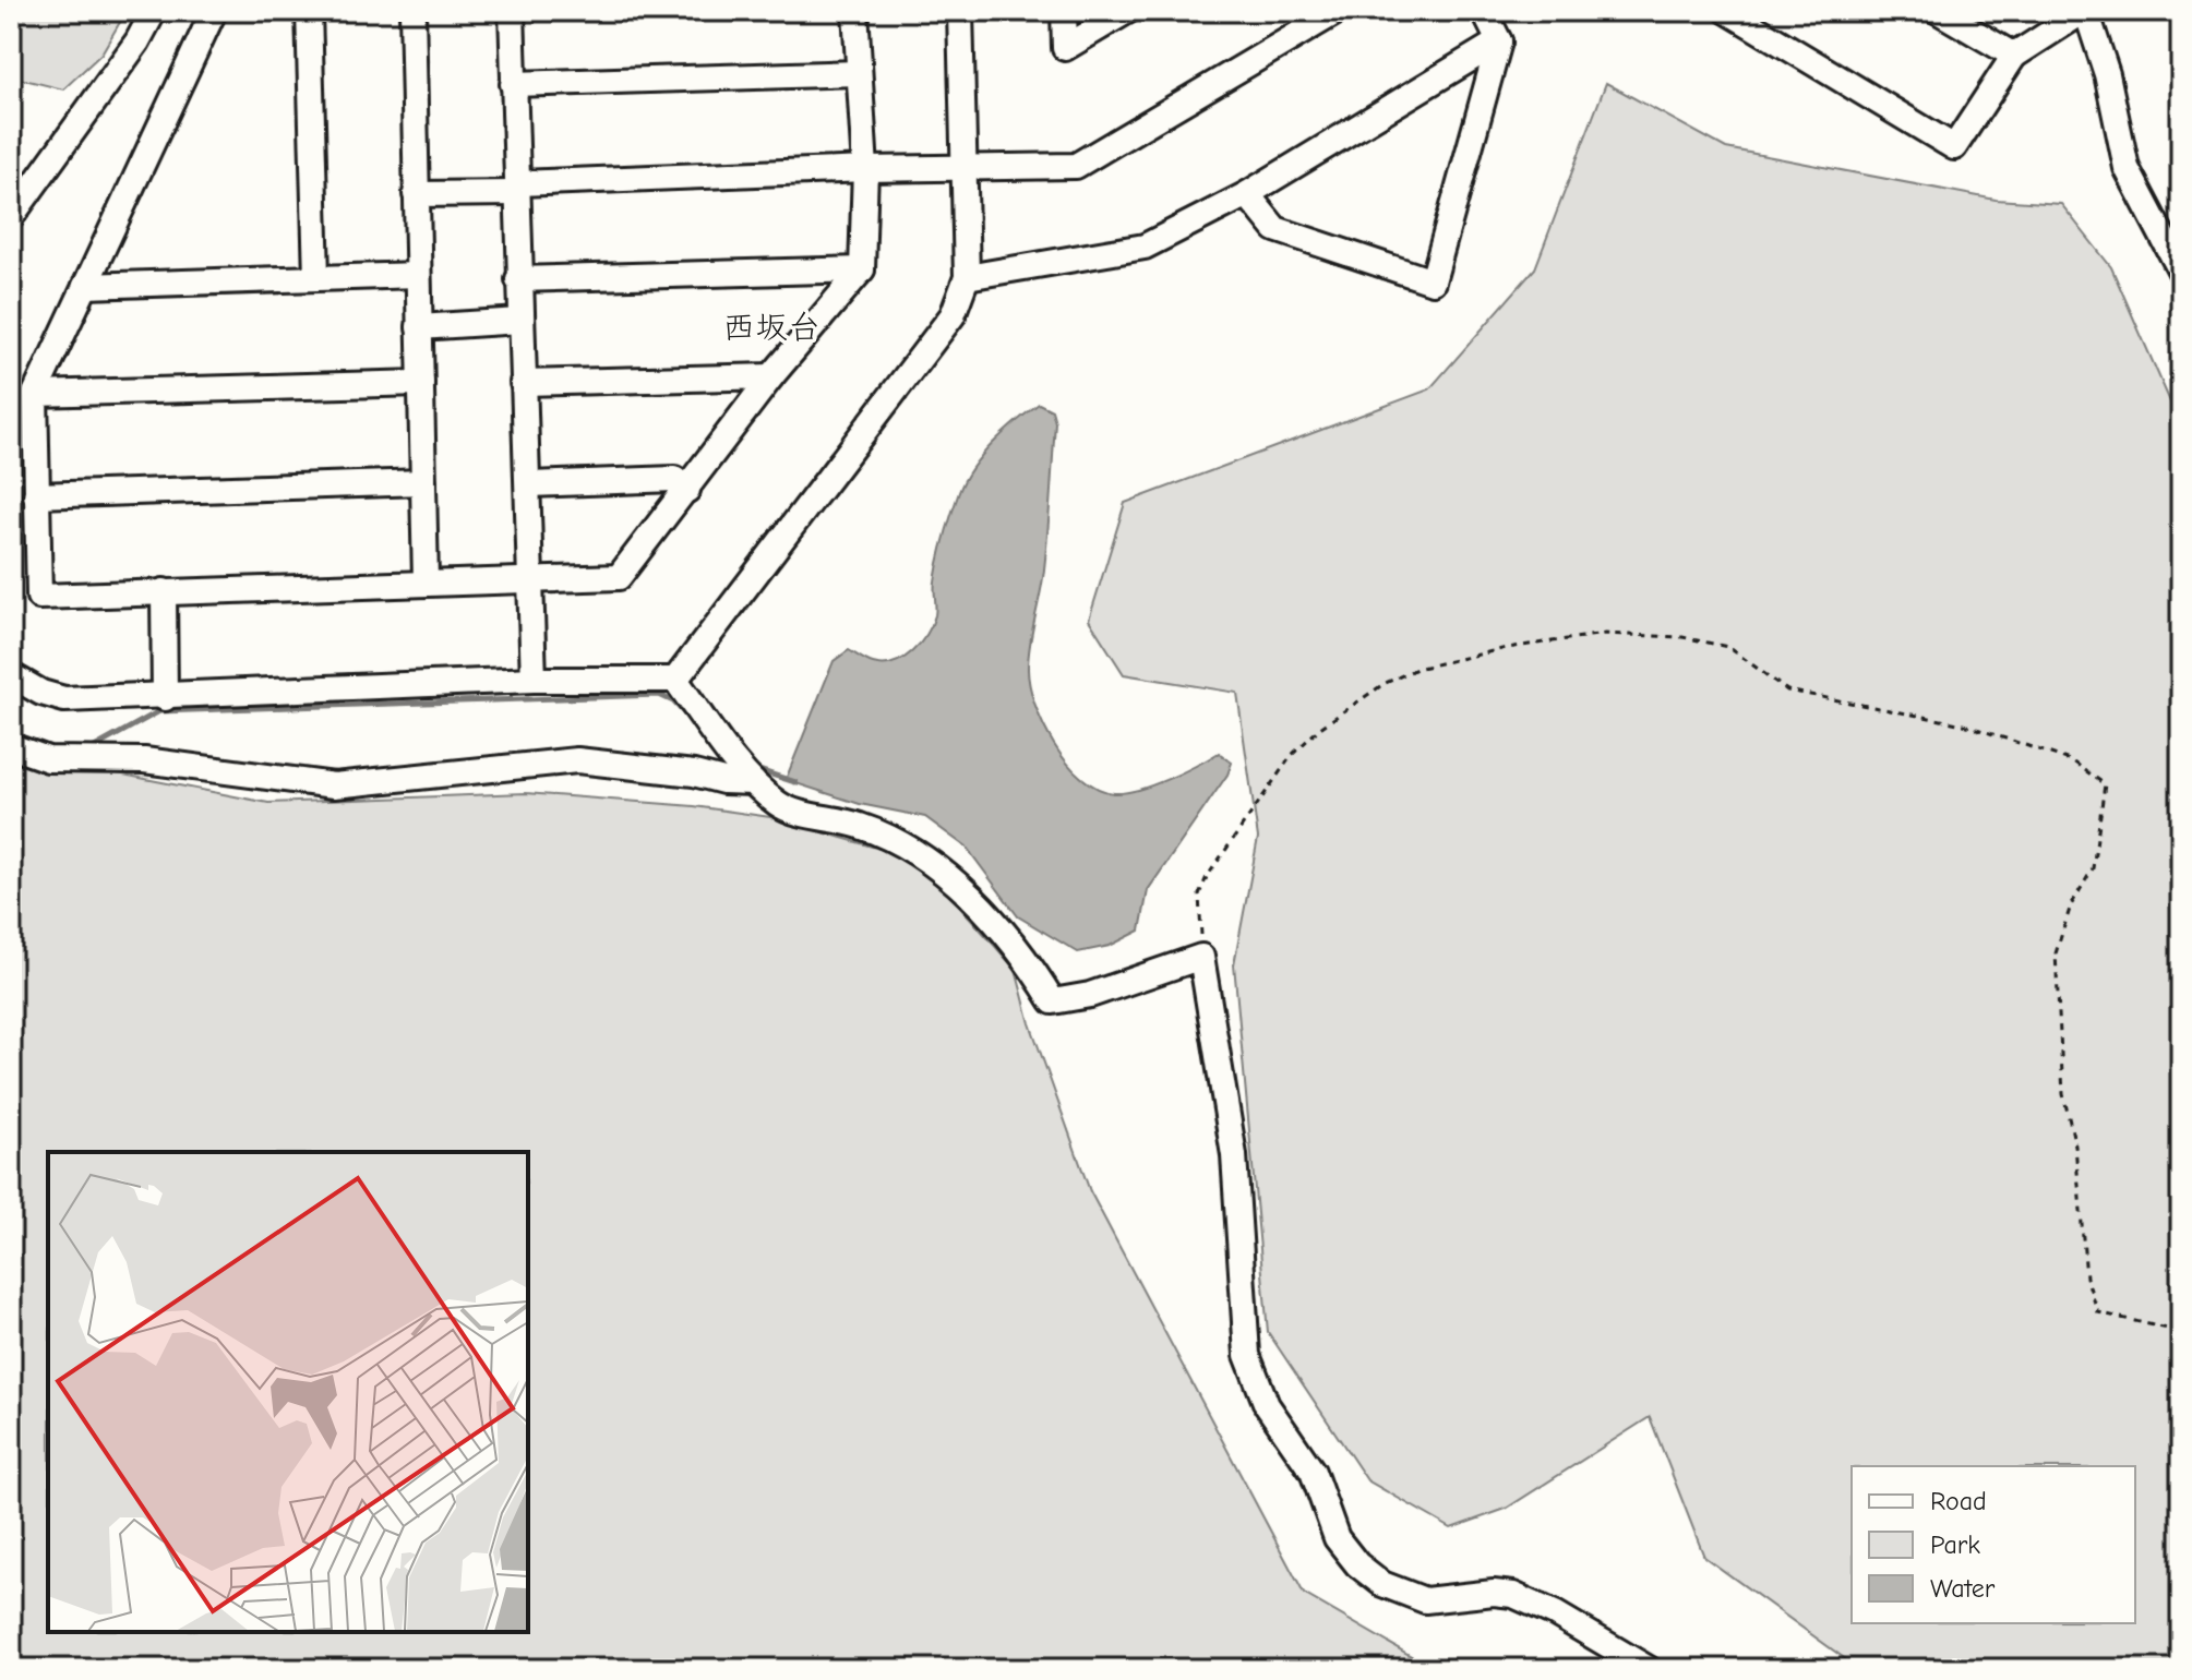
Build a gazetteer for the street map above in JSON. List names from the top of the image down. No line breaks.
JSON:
{"districts":["西坂台"],"legend":["Road","Park","Water"]}
